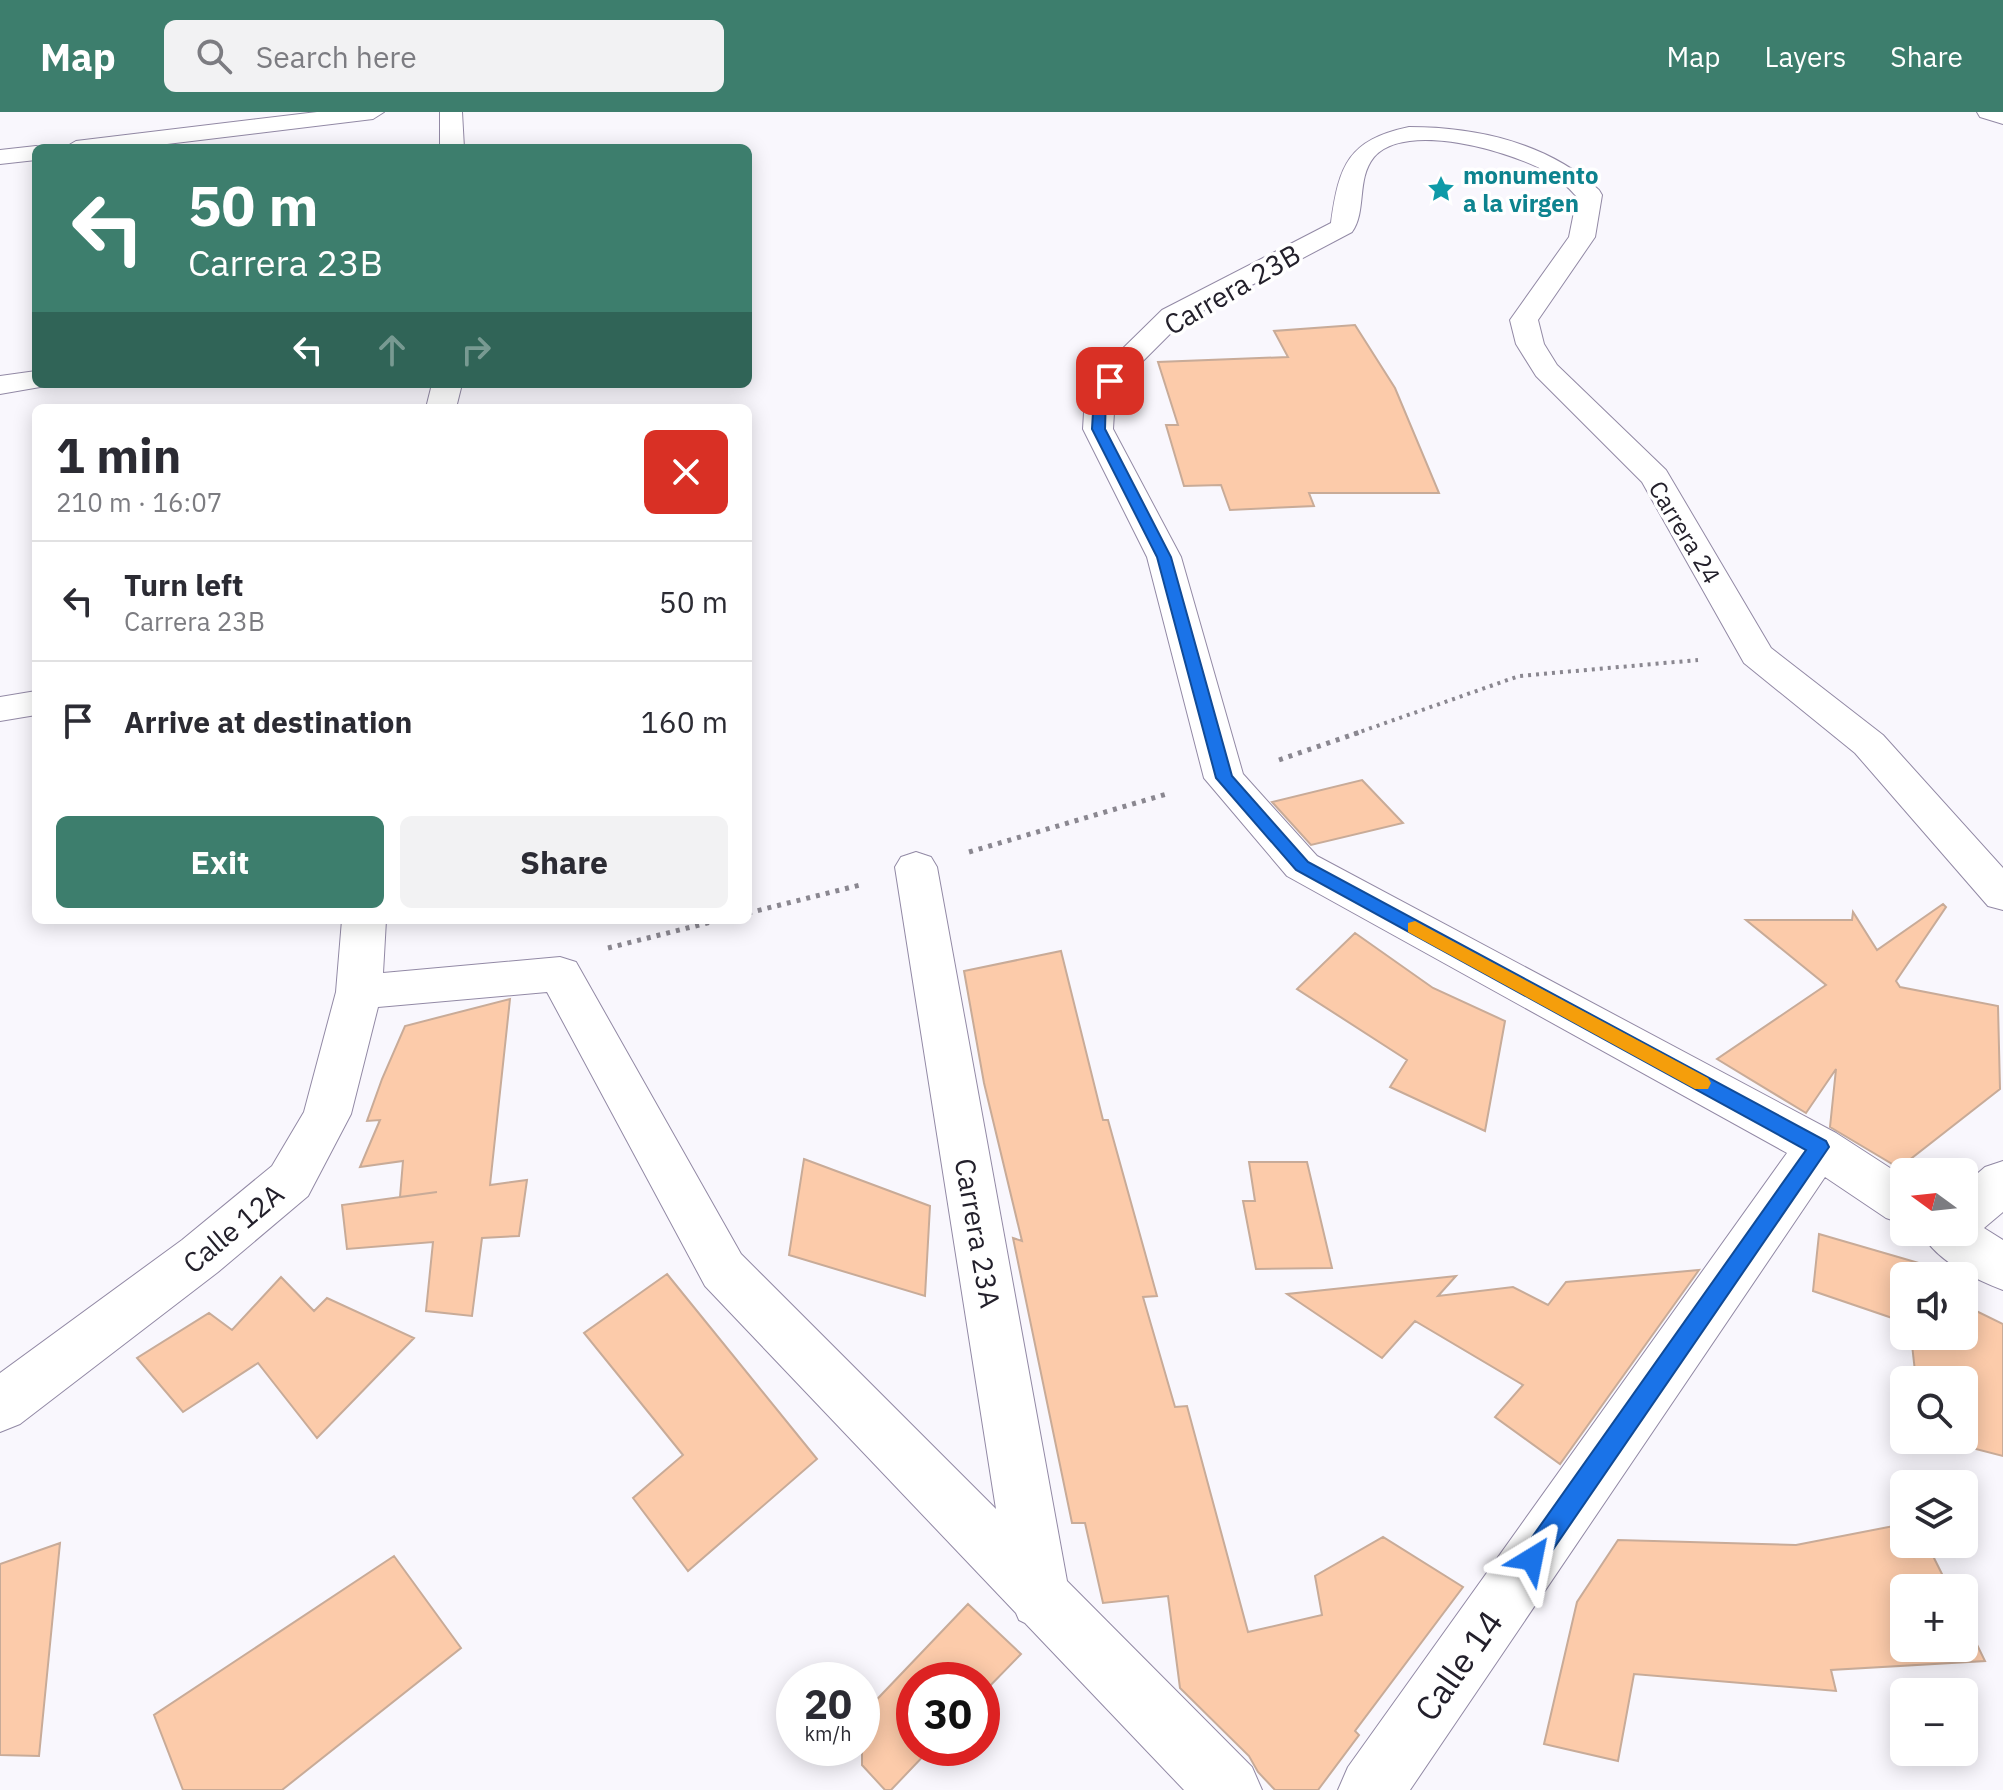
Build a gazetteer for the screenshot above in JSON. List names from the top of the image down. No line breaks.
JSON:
{"streets":{"street":["Carrera 23B","Carrera 24","Calle 12A","Carrera 23A","Calle 14"]},"crossings":[["Carrera 23B","Carrera 24"],["Carrera 23B","Calle 14"]],"places":{"place":["monumento a la virgen"]},"north":"left","page":{"header":"Map","search":"Search here","nav":["Map","Layers","Share"],"turn":["50 m","Carrera 23B"],"heading":["1 min","210 m · 16:07"],"list":[{"name":"Turn left","note":"Carrera 23B","value":"50 m"},{"name":"Arrive at destination","value":"160 m"}],"buttons":["Exit","Share"],"map_buttons":["+","−"],"speed":"20 km/h","limit":"30"}}
